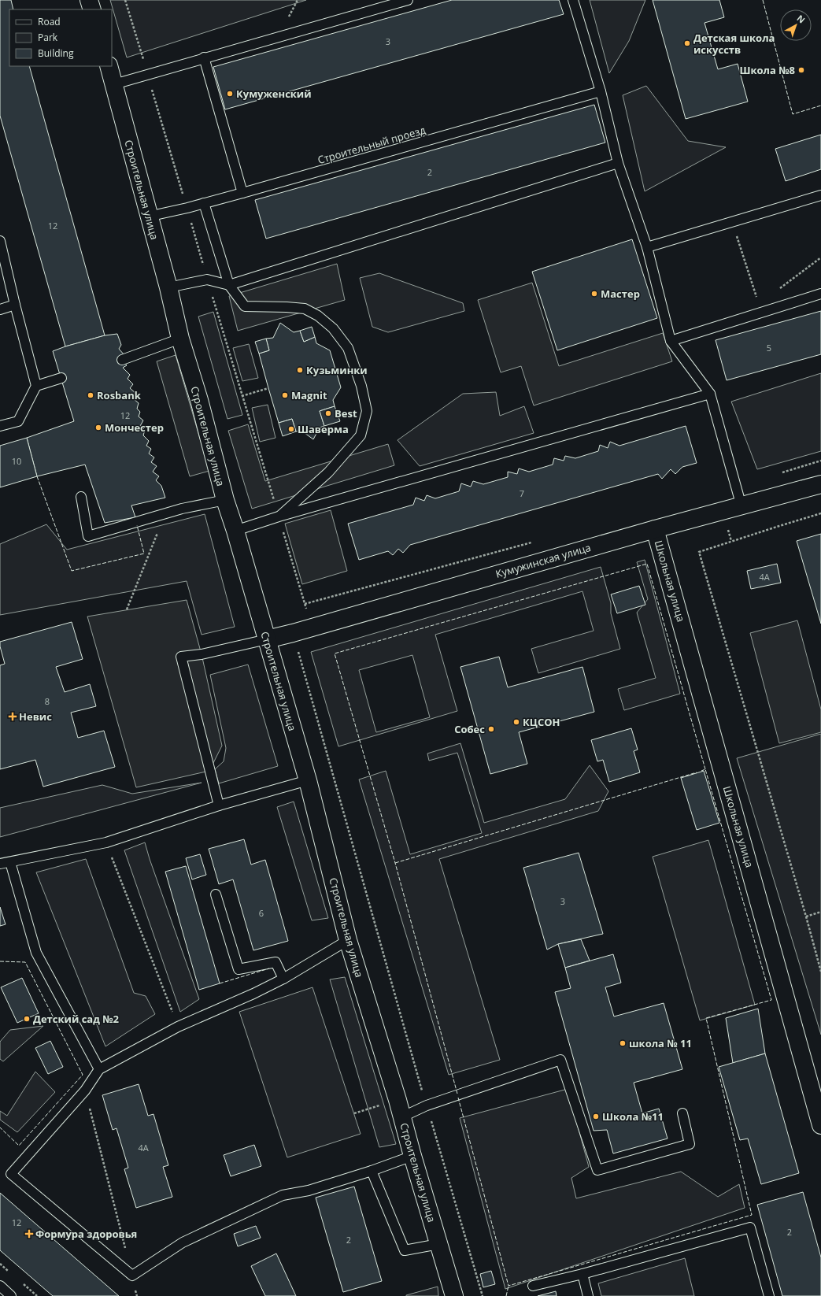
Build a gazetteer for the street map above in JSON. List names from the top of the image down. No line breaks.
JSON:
{"streets":{"street":["Строительная улица","Кумужинская улица","Школьная улица"],"lane":["Строительный проезд"]},"crossings":[["Строительный проезд","Строительная улица"],["Строительная улица","Кумужинская улица"],["Кумужинская улица","Школьная улица"]],"places":{"other":["Детская школа искусств","Школа №8","Кумуженский","Мастер","Кузьминки","Rosbank","Magnit","Best","Мончестер","Шаверма","КЦСОН","Собес","Детский сад №2","школа № 11","Школа №11"],"health":["Невис","Формура здоровья"]},"house_numbers":["3","2","12","5","12","10","7","4А","8","3","6","4А","12","2","2"],"legend":["Road","Park","Building"],"north":"top right"}
